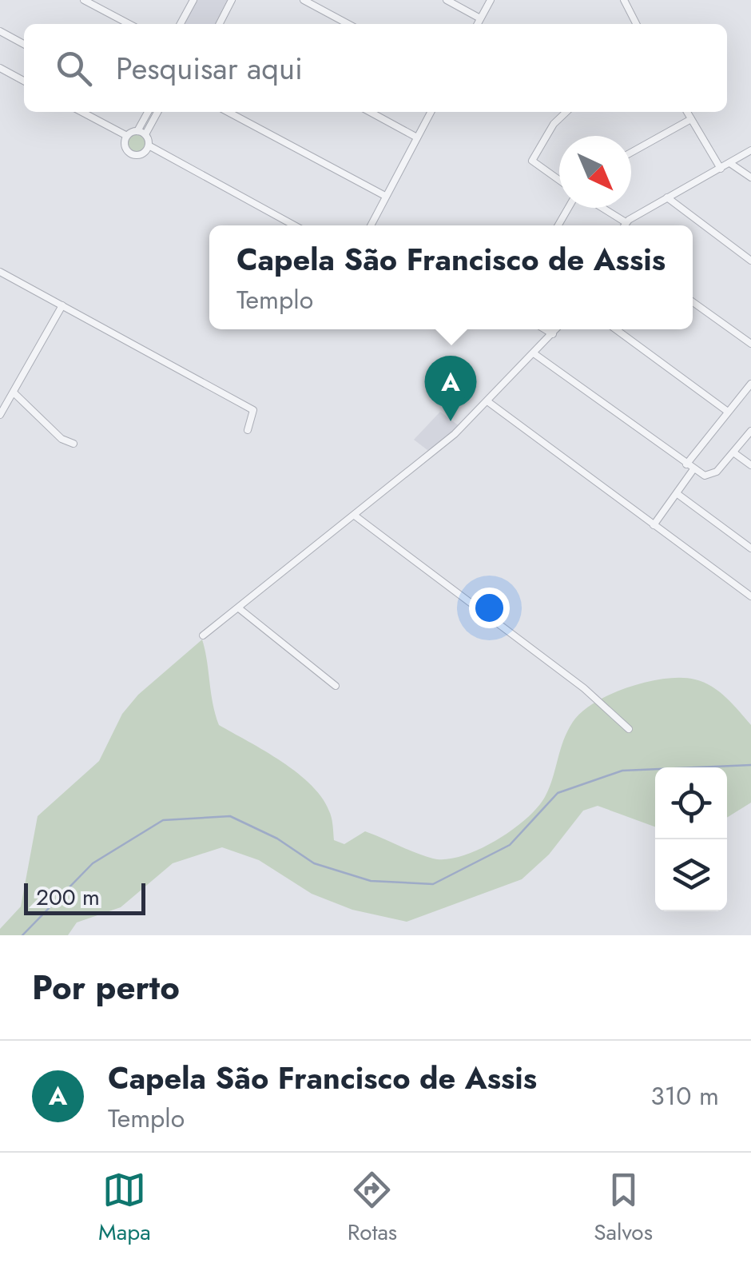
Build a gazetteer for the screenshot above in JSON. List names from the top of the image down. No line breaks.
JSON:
{"scale_bar":"200 m","north":"bottom right","page":{"search":"Pesquisar aqui","popup":["Capela São Francisco de Assis","Templo"],"pins":"A","scale":"200 m","heading":"Por perto","list":[{"mark":"A","name":"Capela São Francisco de Assis","note":"Templo","value":"310 m"}],"nav":["Mapa","Rotas","Salvos"]}}
